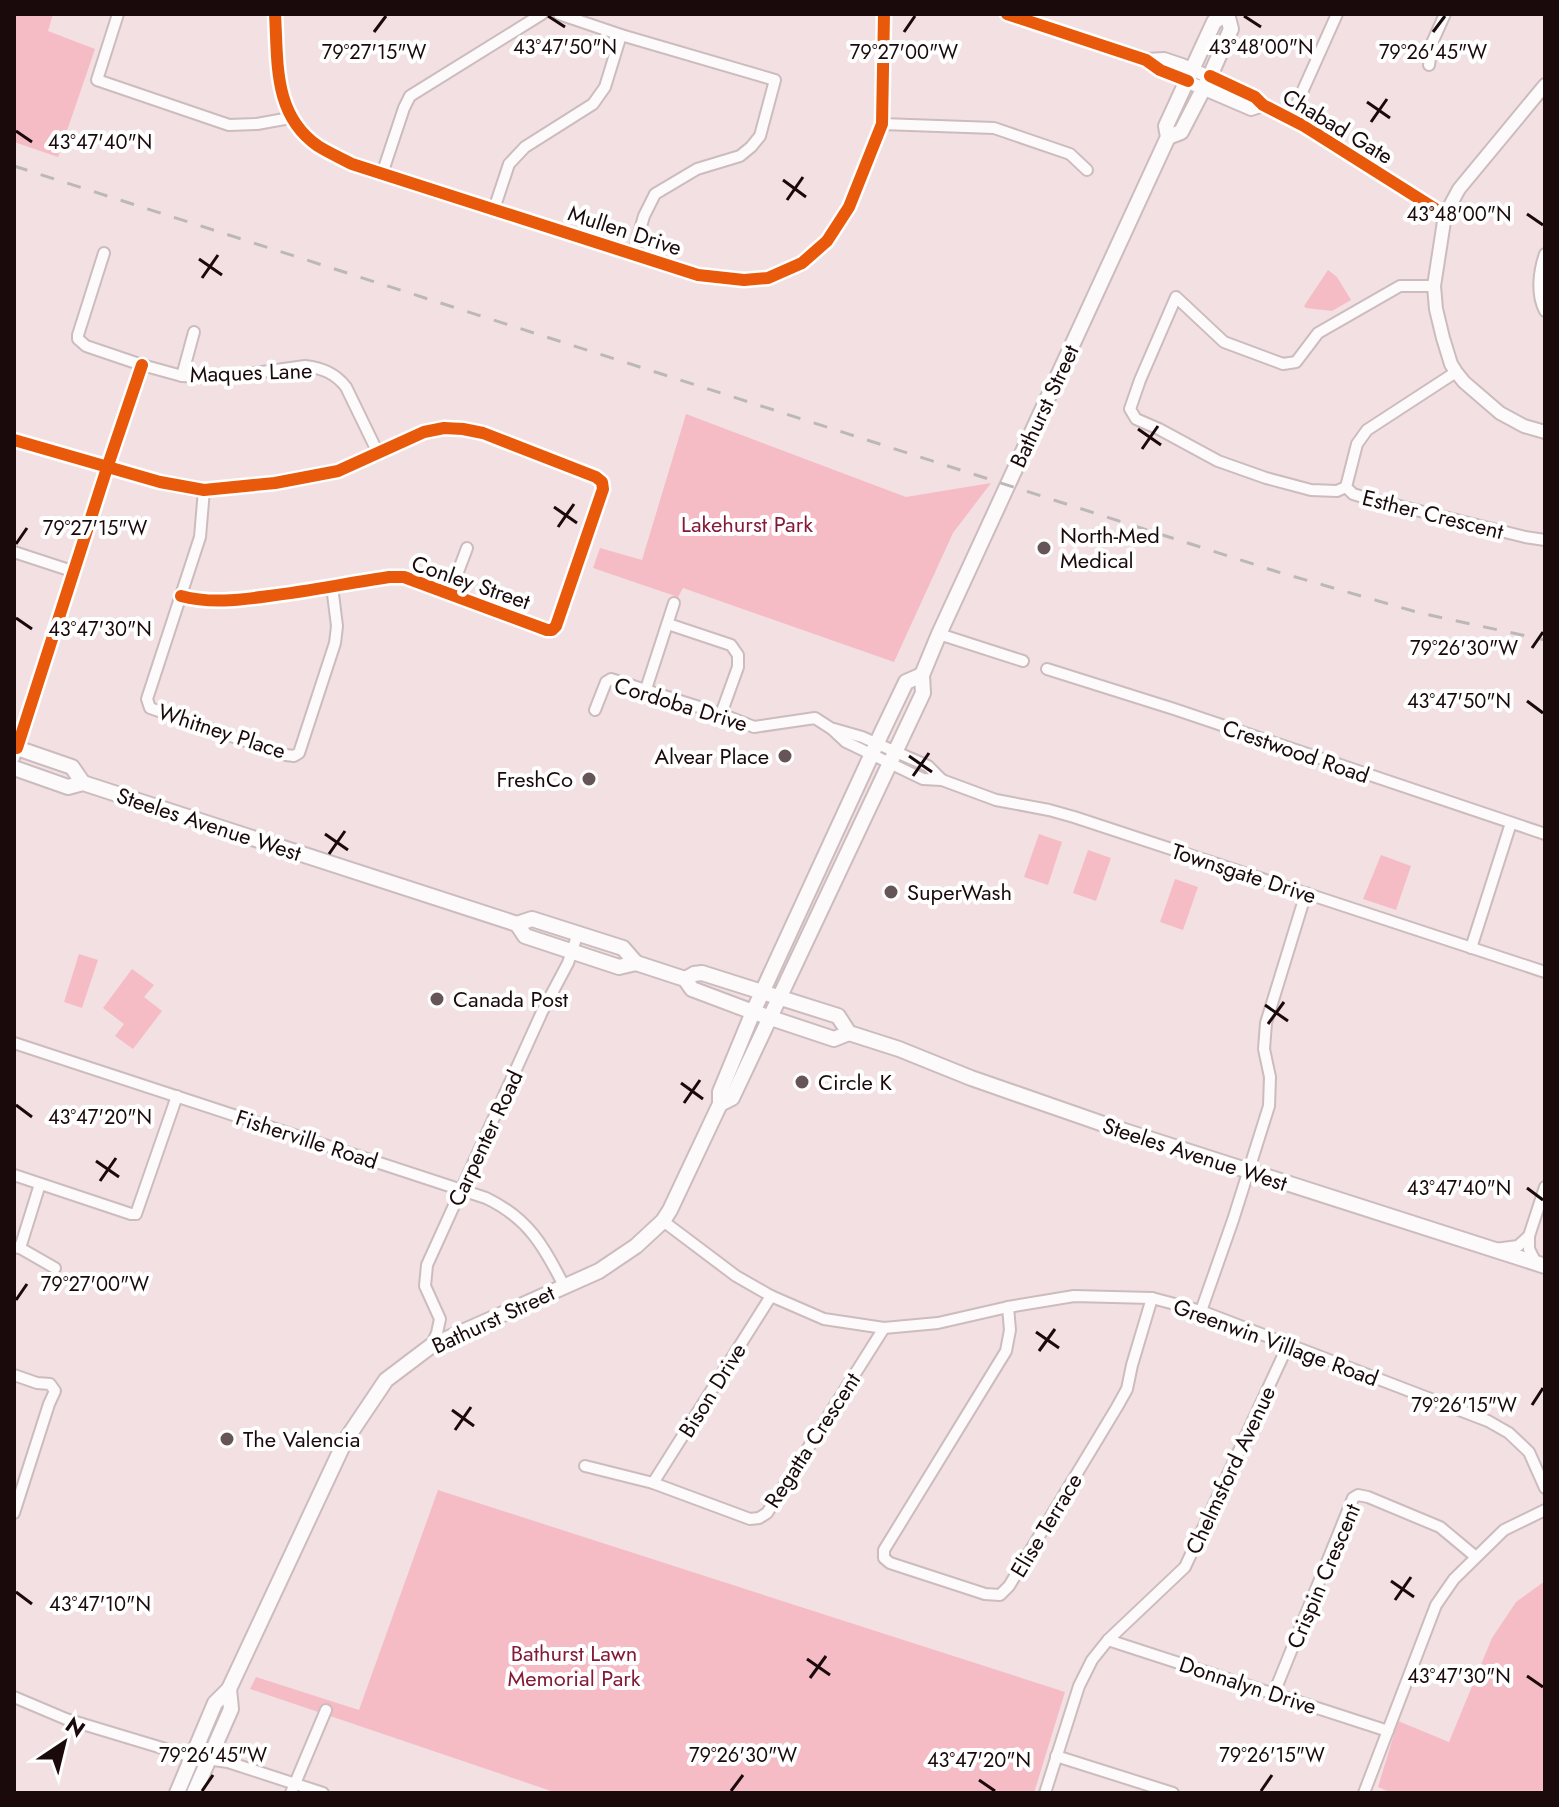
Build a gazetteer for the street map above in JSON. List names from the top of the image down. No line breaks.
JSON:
{"streets":{"main road":["Bathurst Street","Steeles Avenue West"],"street":["Chabad Gate","Mullen Drive","Maques Lane","Esther Crescent","Conley Street","Cordoba Drive","Whitney Place","Crestwood Road","Townsgate Drive","Carpenter Road","Fisherville Road","Greenwin Village Road","Bison Drive","Regatta Crescent","Chelmsford Avenue","Elise Terrace","Crispin Crescent","Donnalyn Drive"]},"crossings":[["Chabad Gate","Bathurst Street"],["Maques Lane","Conley Street"],["Bathurst Street","Cordoba Drive"],["Bathurst Street","Steeles Avenue West"],["Bathurst Street","Townsgate Drive"],["Bathurst Street","Carpenter Road"],["Bathurst Street","Fisherville Road"],["Bathurst Street","Greenwin Village Road"],["Conley Street","Whitney Place"],["Cordoba Drive","Townsgate Drive"],["Steeles Avenue West","Carpenter Road"],["Carpenter Road","Fisherville Road"],["Greenwin Village Road","Bison Drive"],["Greenwin Village Road","Regatta Crescent"],["Greenwin Village Road","Chelmsford Avenue"],["Greenwin Village Road","Elise Terrace"],["Bison Drive","Regatta Crescent"],["Chelmsford Avenue","Donnalyn Drive"],["Crispin Crescent","Donnalyn Drive"]],"parks":["Lakehurst Park","Bathurst Lawn Memorial Park"],"places":["North-Med Medical","Alvear Place","FreshCo","SuperWash","Canada Post","Circle K","The Valencia"],"north":"top right","coordinates":["43°48'00\"N","43°47'50\"N","79°27'15\"W","79°27'00\"W","79°26'45\"W","43°47'40\"N","43°47'30\"N","79°26'30\"W","43°47'20\"N","79°26'15\"W","43°47'10\"N"]}
